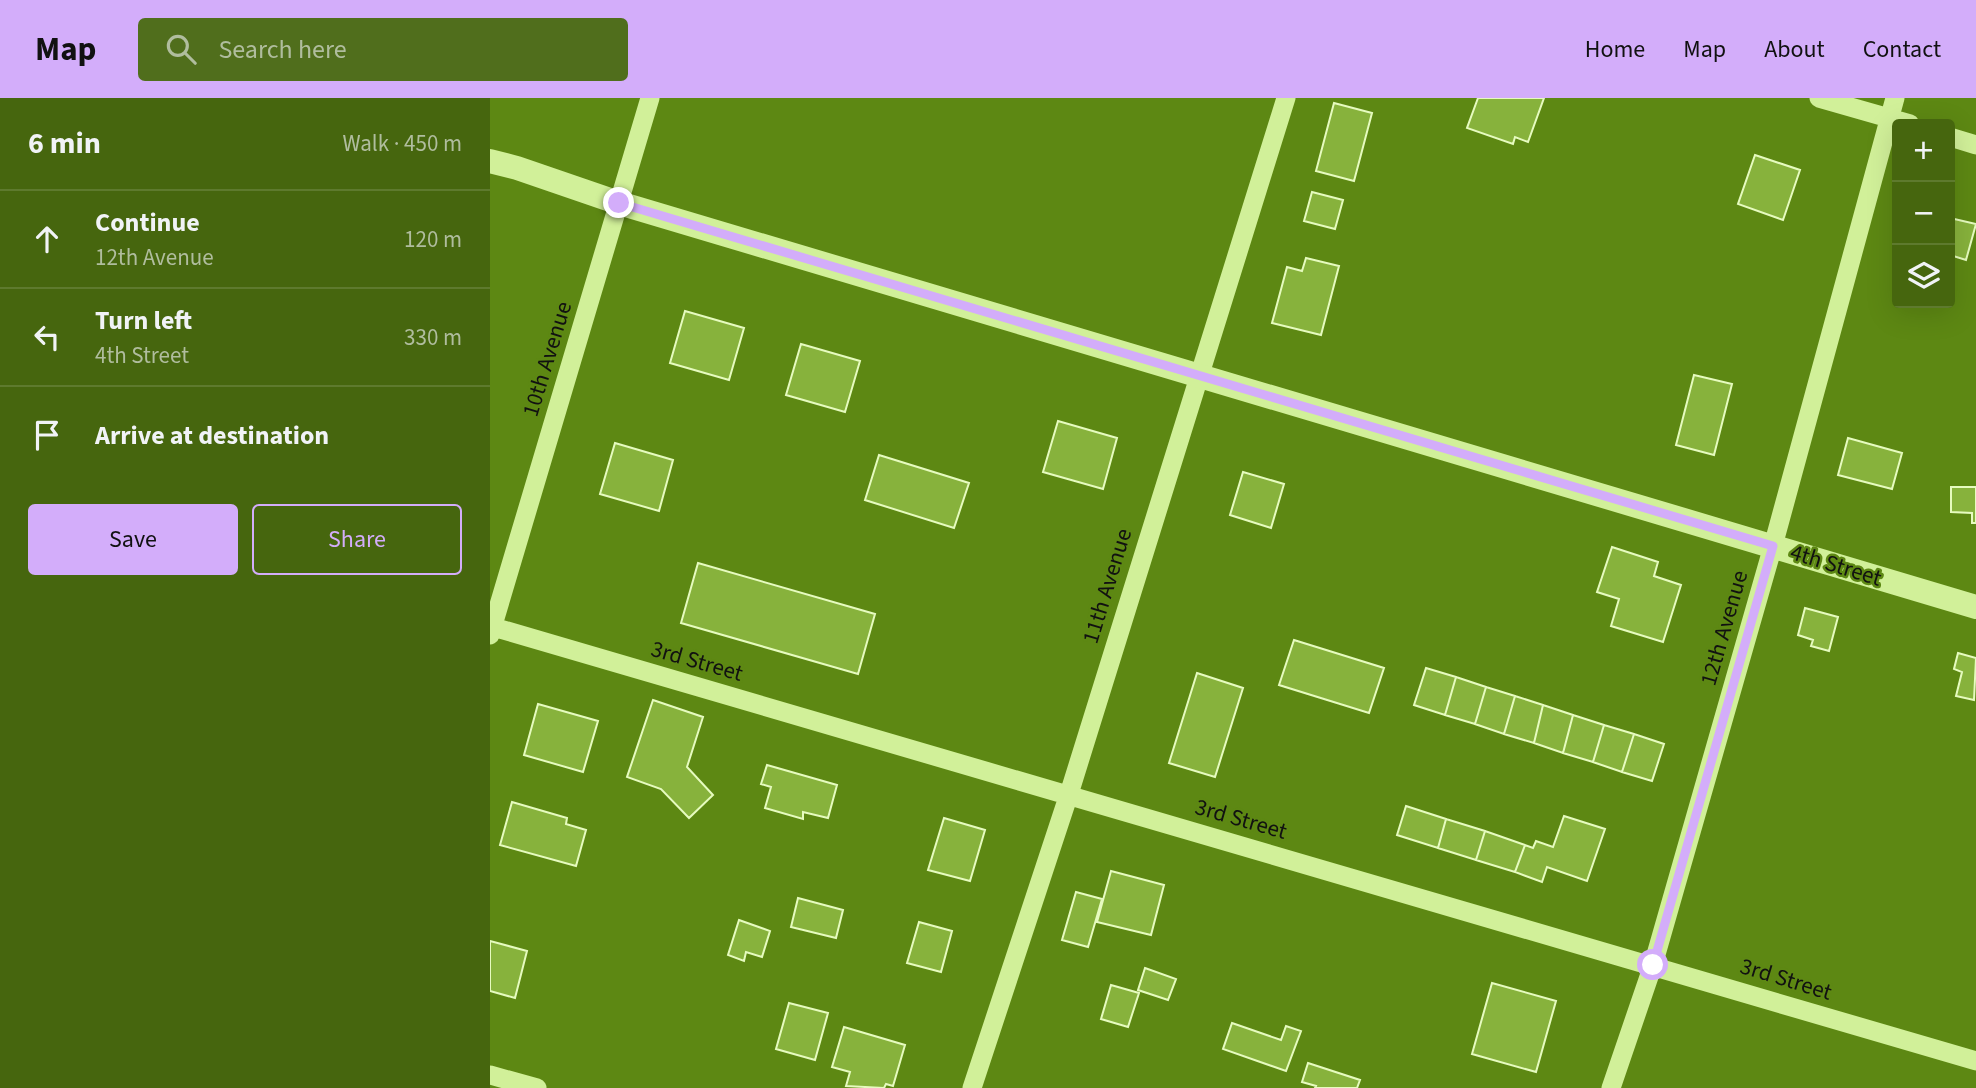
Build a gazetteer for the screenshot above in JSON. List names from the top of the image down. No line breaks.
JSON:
{"streets":{"street":["10th Avenue","4th Street","11th Avenue","12th Avenue","3rd Street"]},"crossings":[["10th Avenue","4th Street"],["10th Avenue","3rd Street"],["4th Street","11th Avenue"],["4th Street","12th Avenue"],["11th Avenue","3rd Street"],["12th Avenue","3rd Street"]],"page":{"header":"Map","search":"Search here","nav":["Home","Map","About","Contact"],"heading":["6 min","Walk · 450 m"],"map_buttons":["+","−"],"list":[["Continue","12th Avenue","120 m"],["Turn left","4th Street","330 m"],"Arrive at destination"],"buttons":["Save","Share"]}}
